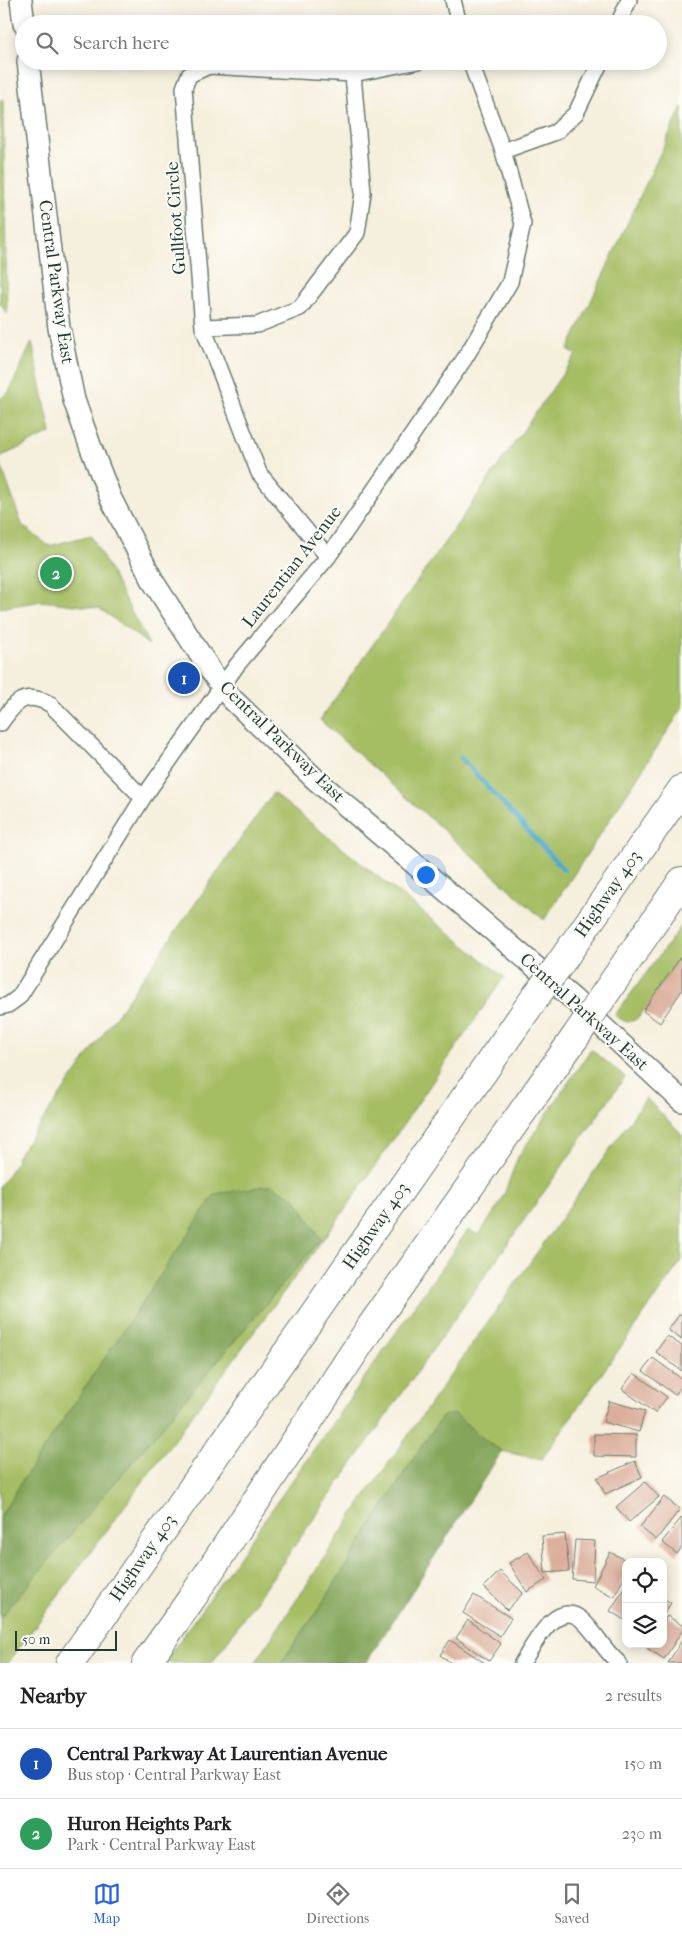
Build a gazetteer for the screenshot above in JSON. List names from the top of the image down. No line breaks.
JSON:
{"streets":{"highway":["Highway 403"],"street":["Gullfoot Circle","Central Parkway East","Laurentian Avenue"]},"crossings":[["Gullfoot Circle","Laurentian Avenue"],["Central Parkway East","Laurentian Avenue"]],"scale_bar":"50 m","page":{"search":"Search here","pins":["2","1"],"scale":"50 m","heading":["Nearby","2 results"],"list":[{"mark":"1","name":"Central Parkway At Laurentian Avenue","note":"Bus stop · Central Parkway East","value":"150 m"},{"mark":"2","name":"Huron Heights Park","note":"Park · Central Parkway East","value":"230 m"}],"nav":["Map","Directions","Saved"]}}
